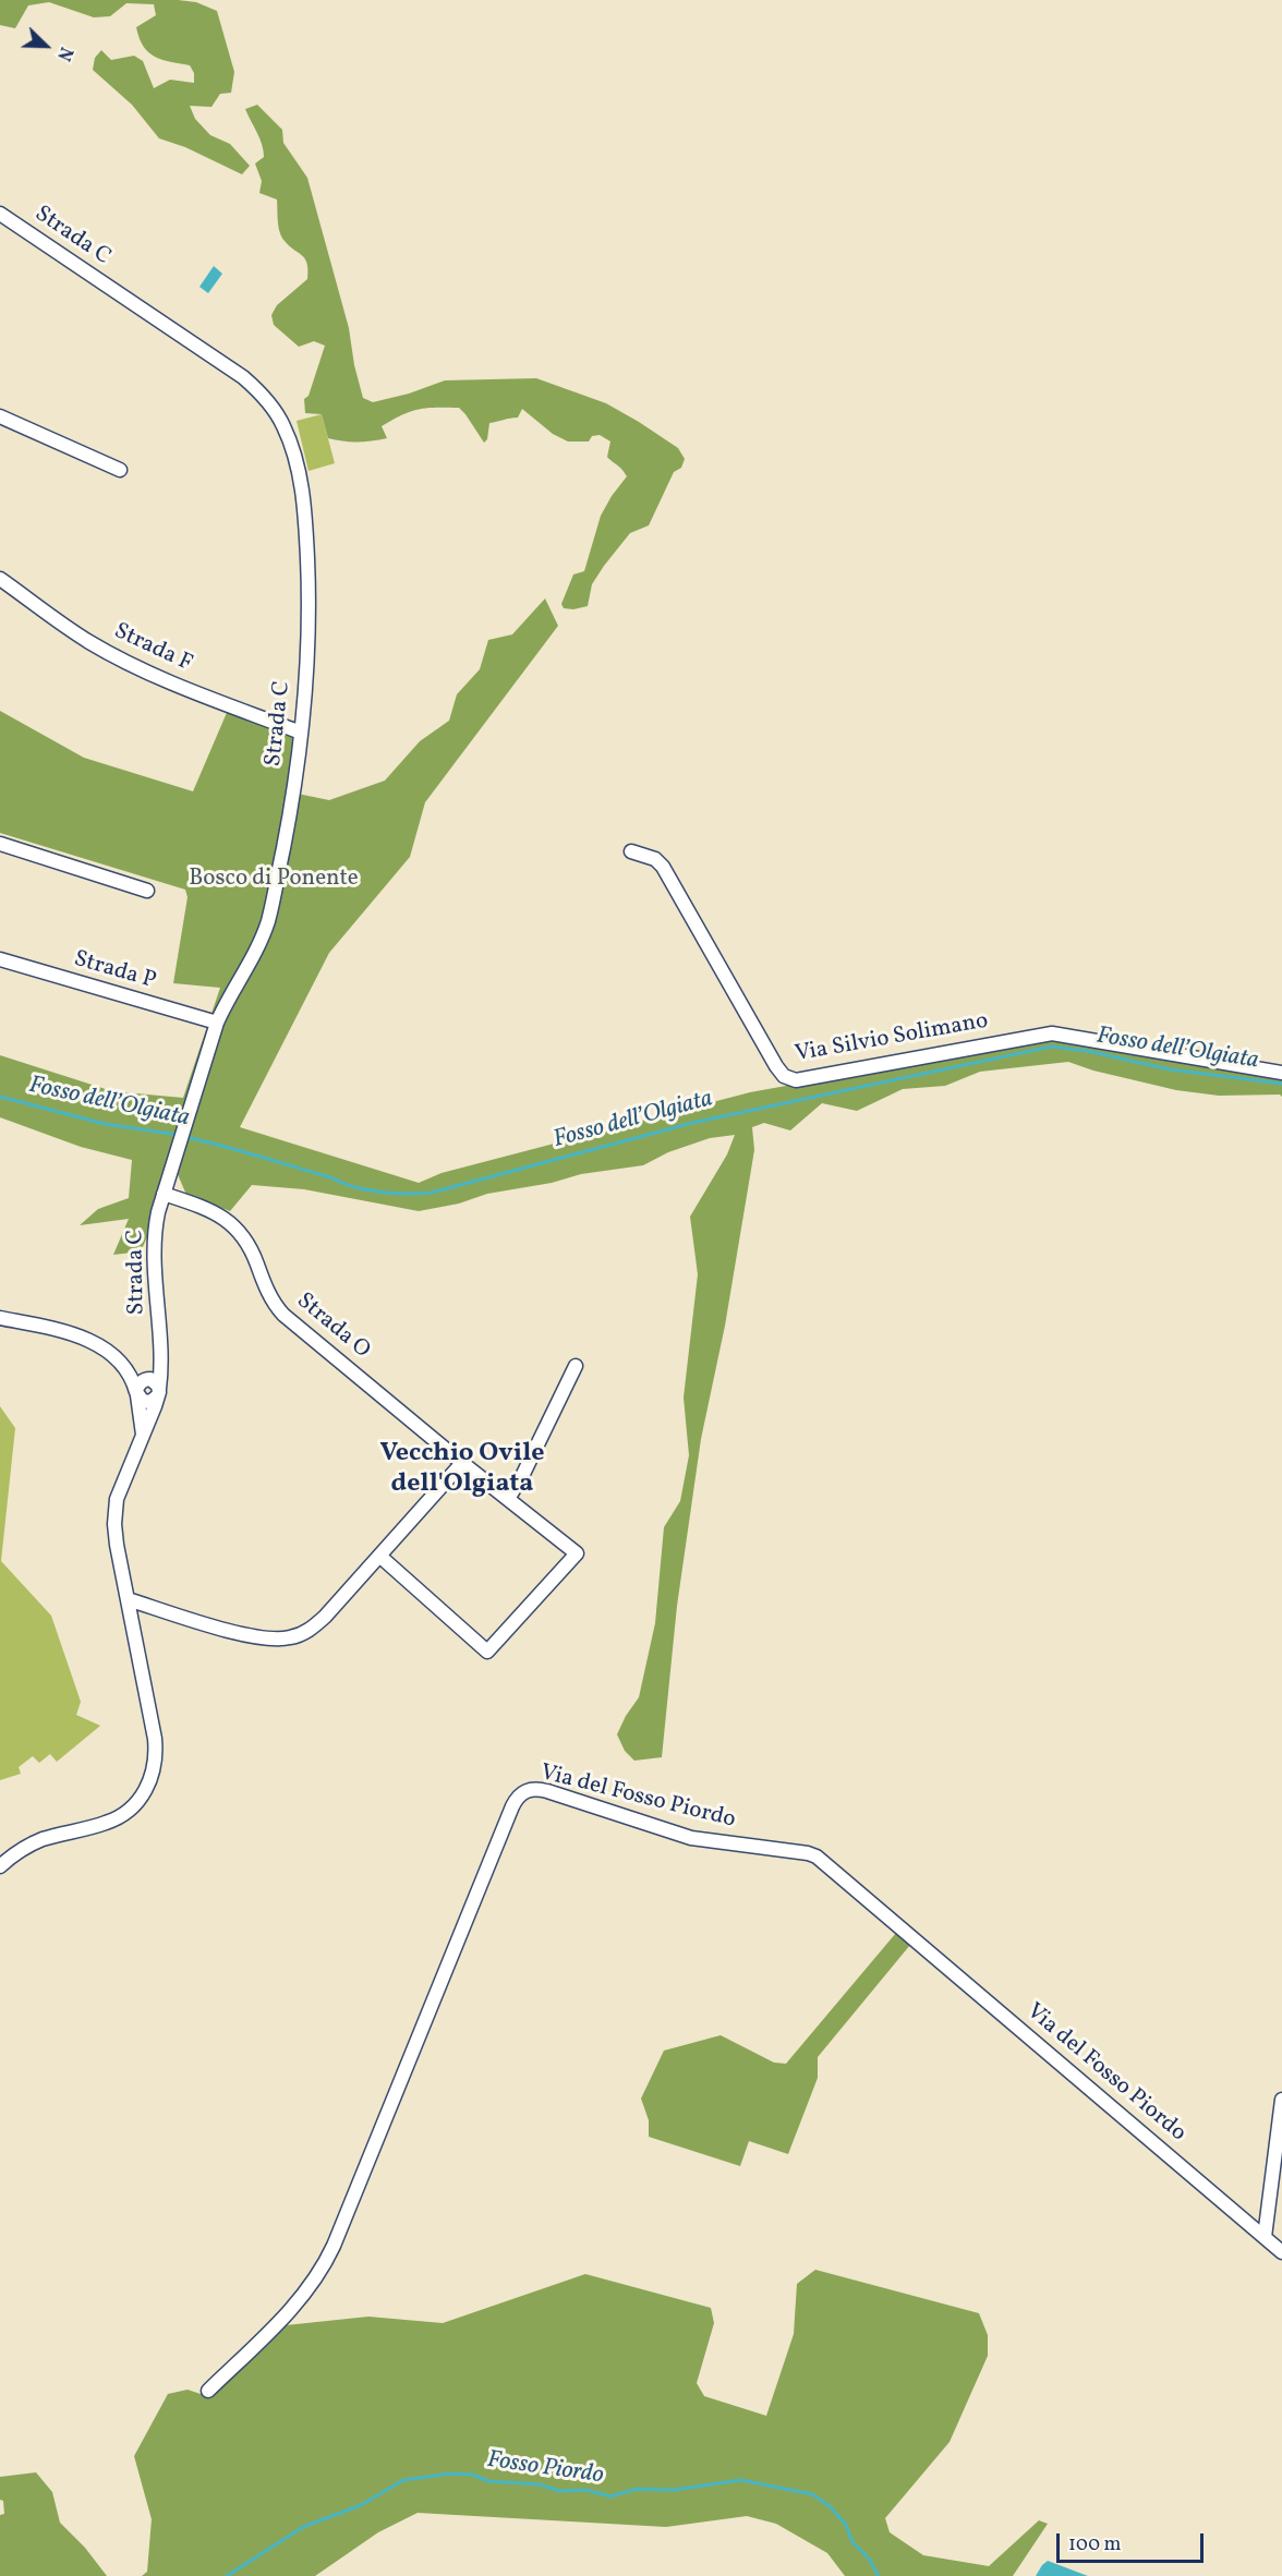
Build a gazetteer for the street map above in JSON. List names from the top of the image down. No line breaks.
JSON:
{"streets":{"street":["Strada C","Strada F","Strada P","Via Silvio Solimano","Strada O","Via del Fosso Piordo"]},"crossings":[["Strada C","Strada F"],["Strada C","Strada P"],["Strada C","Strada O"]],"districts":["Vecchio Ovile dell'Olgiata"],"water":["Fosso dell’Olgiata","Fosso Piordo"],"parks":["Bosco di Ponente"],"scale_bar":"100 m","north":"bottom right"}
